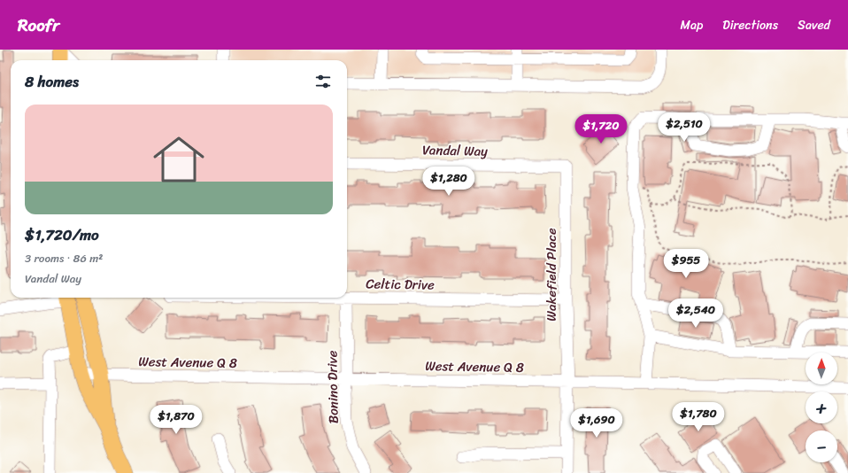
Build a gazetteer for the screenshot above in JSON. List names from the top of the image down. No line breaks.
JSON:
{"streets":{"street":["Vandal Way","Wakefield Place","Celtic Drive","West Avenue Q 8","Bonino Drive"]},"crossings":[["Vandal Way","Wakefield Place"],["Wakefield Place","Celtic Drive"],["Wakefield Place","West Avenue Q 8"],["Celtic Drive","Bonino Drive"],["West Avenue Q 8","Bonino Drive"]],"north":"top","page":{"header":"Roofr","nav":["Map","Directions","Saved"],"heading":"8 homes","list":[{"name":"$1,720/mo","note":"3 rooms · 86 m² · Vandal Way"}],"price":["$2,510","$1,720","$1,280","$955","$2,540","$1,780","$1,870","$1,690"],"map_buttons":["+","−"]}}
